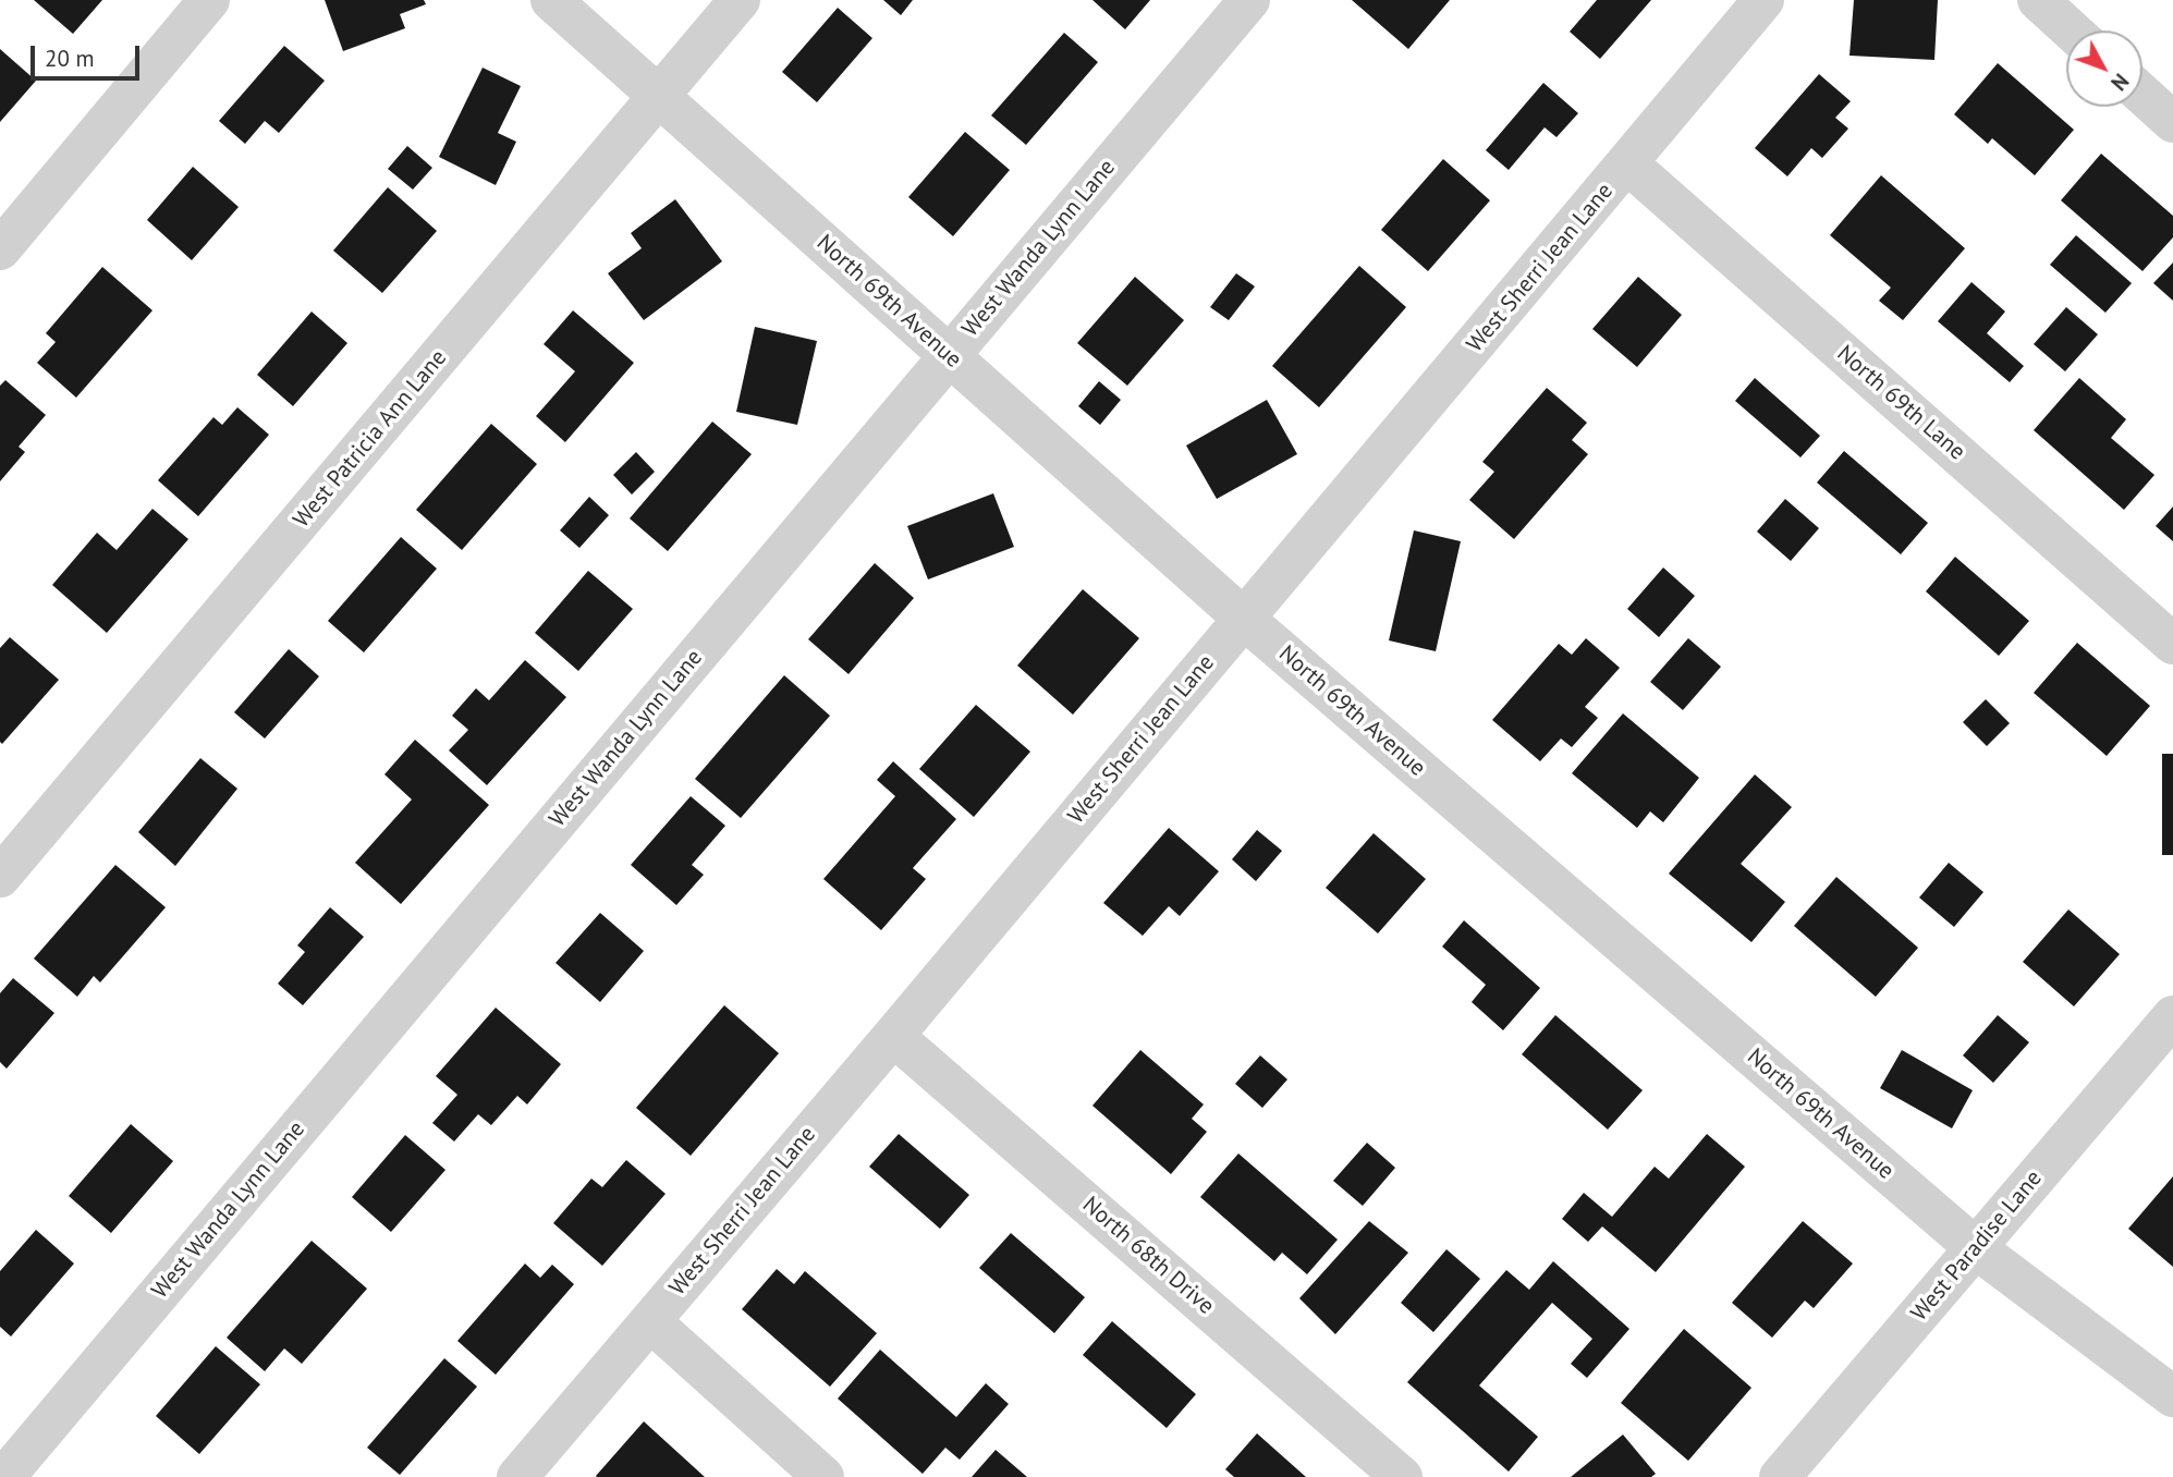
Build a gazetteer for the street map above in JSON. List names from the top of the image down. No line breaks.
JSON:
{"streets":{"street":["West Wanda Lynn Lane","West Sherri Jean Lane","North 69th Avenue","North 69th Lane","West Patricia Ann Lane","West Paradise Lane","North 68th Drive"]},"crossings":[["West Wanda Lynn Lane","North 69th Avenue"],["West Sherri Jean Lane","North 69th Avenue"],["West Sherri Jean Lane","North 69th Lane"],["West Sherri Jean Lane","North 68th Drive"],["North 69th Avenue","West Patricia Ann Lane"],["North 69th Avenue","West Paradise Lane"]],"scale_bar":"20 m","north":"bottom right"}
